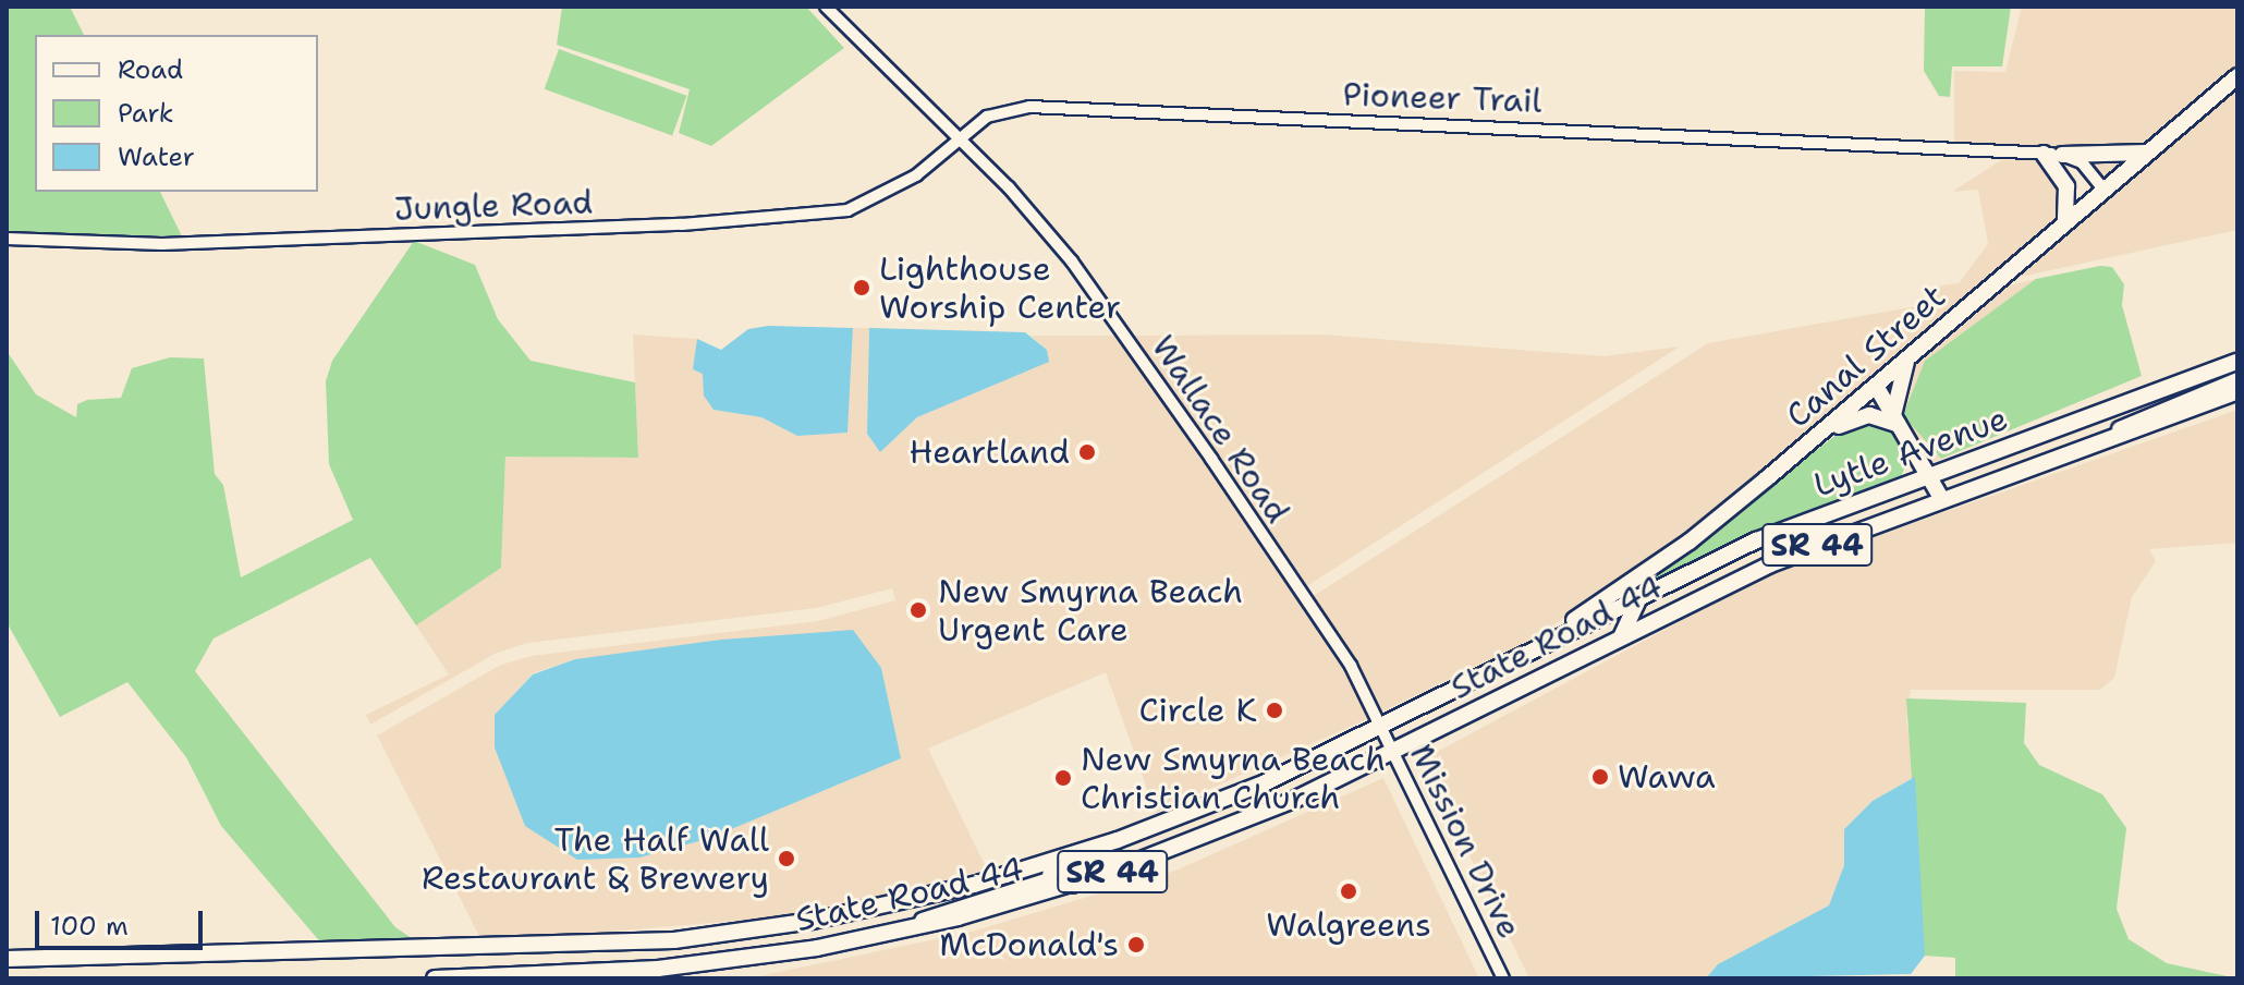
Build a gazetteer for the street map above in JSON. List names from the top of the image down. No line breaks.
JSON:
{"streets":{"main road":["Canal Street","Lytle Avenue","SR 44","State Road 44"],"street":["Pioneer Trail","Jungle Road","Wallace Road","Mission Drive"]},"crossings":[["Pioneer Trail","Jungle Road"],["Pioneer Trail","Wallace Road"],["Jungle Road","Wallace Road"],["Canal Street","Lytle Avenue"],["Canal Street","State Road 44"],["Wallace Road","State Road 44"],["Wallace Road","Mission Drive"],["Lytle Avenue","State Road 44"],["State Road 44","Mission Drive"]],"places":["Lighthouse Worship Center","Heartland","New Smyrna Beach Urgent Care","Circle K","Wawa","New Smyrna Beach Christian Church","The Half Wall Restaurant & Brewery","Walgreens","McDonald's"],"legend":["Road","Park","Water"],"scale_bar":"100 m"}
